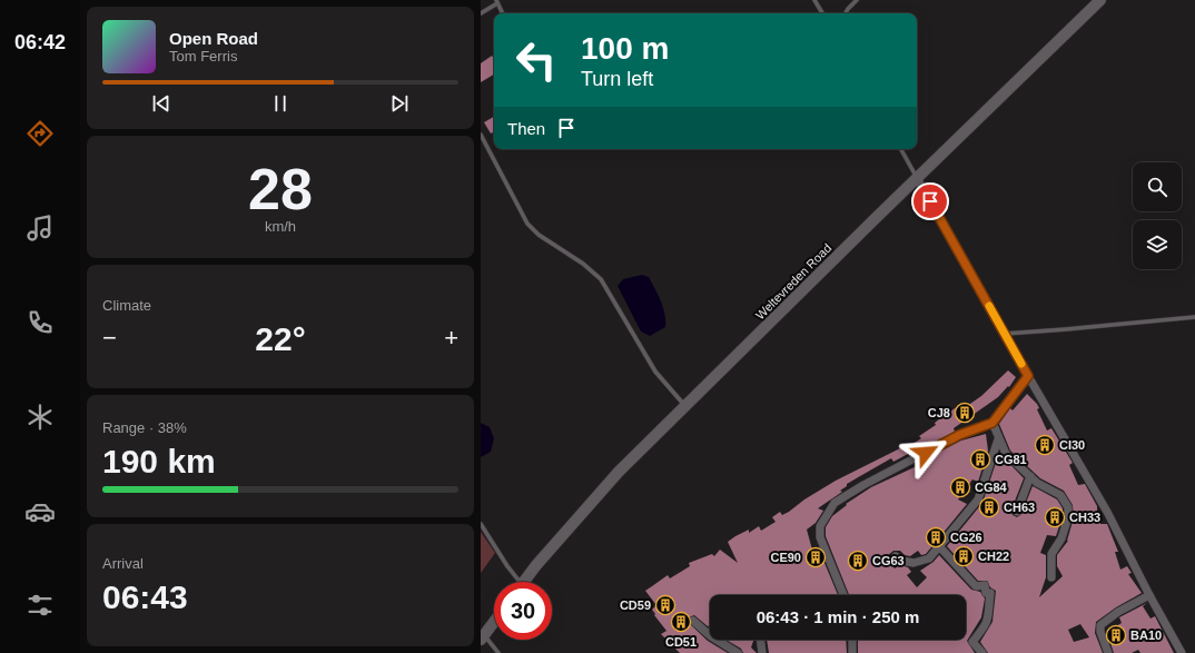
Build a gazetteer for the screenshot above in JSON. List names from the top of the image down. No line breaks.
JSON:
{"streets":{"street":["Weltevreden Road"]},"places":{"building":["CJ8","CI30","CG81","CG84","CH63","CH33","CG26","CH22","CE90","CG63","CD59","CD51","BA10"]},"page":{"tabs":"06:42","turn":["100 m","Turn left"],"song":["Open Road","Tom Ferris"],"then":"Then","tile":[["28","km/h"],"Climate",["Range · 38%","190 km"],["Arrival","06:43"]],"heat":["−","22°","+"],"limit":"30","trip":"06:43 · 1 min · 250 m"}}
